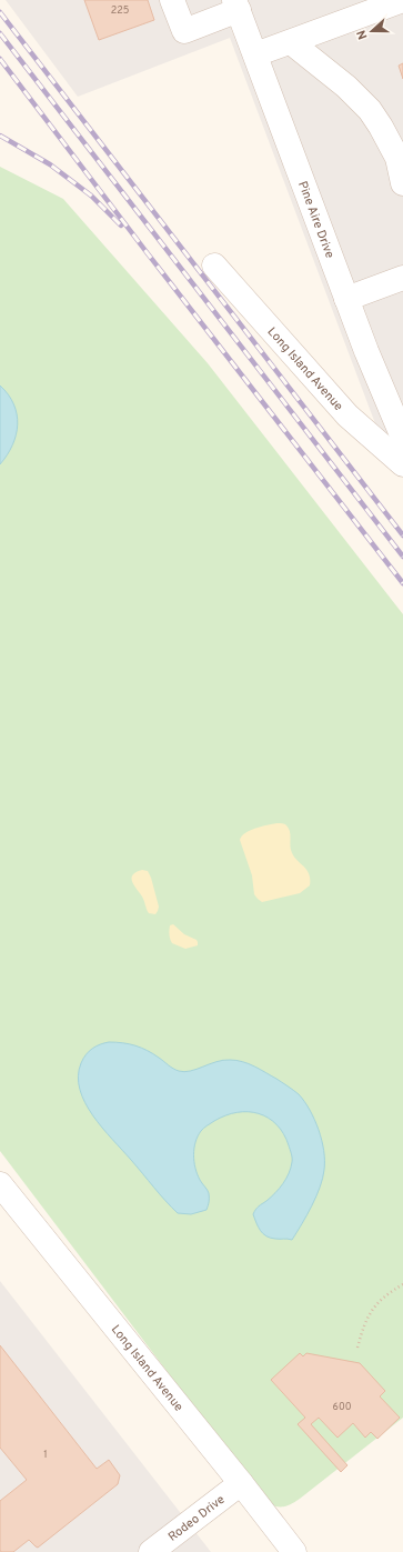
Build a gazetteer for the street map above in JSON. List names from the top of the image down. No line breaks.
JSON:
{"streets":{"street":["Pine Aire Drive","Long Island Avenue","Rodeo Drive"]},"crossings":[["Long Island Avenue","Rodeo Drive"]],"house_numbers":["225","600","1"],"north":"left"}
